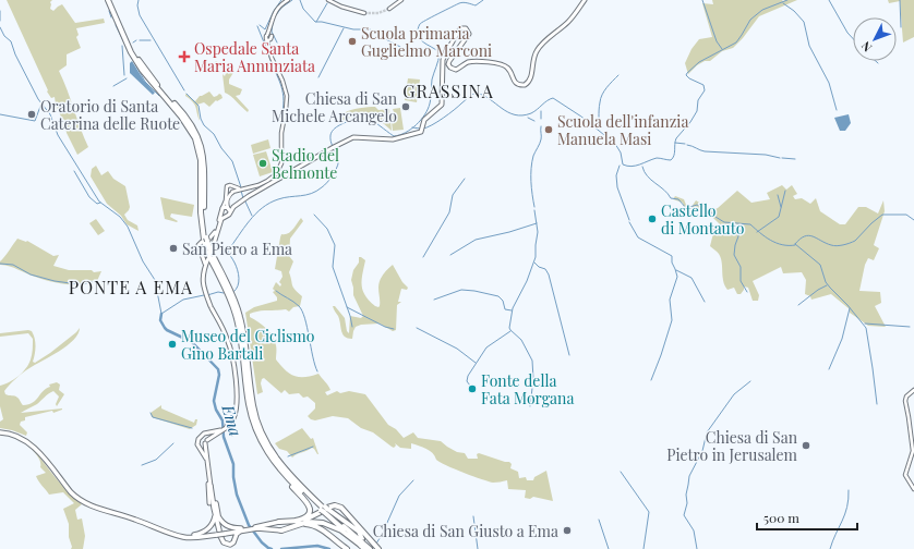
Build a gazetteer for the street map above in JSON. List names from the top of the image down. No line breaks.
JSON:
{"districts":["GRASSINA","PONTE A EMA"],"water":["Ema"],"places":{"other":["Scuola primaria Guglielmo Marconi","Chiesa di San Michele Arcangelo","Oratorio di Santa Caterina delle Ruote","Scuola dell'infanzia Manuela Masi","Stadio del Belmonte","Castello di Montauto","San Piero a Ema","Museo del Ciclismo Gino Bartali","Fonte della Fata Morgana","Chiesa di San Pietro in Jerusalem","Chiesa di San Giusto a Ema"],"health":["Ospedale Santa Maria Annunziata"]},"scale_bar":"500 m","north":"bottom left"}
